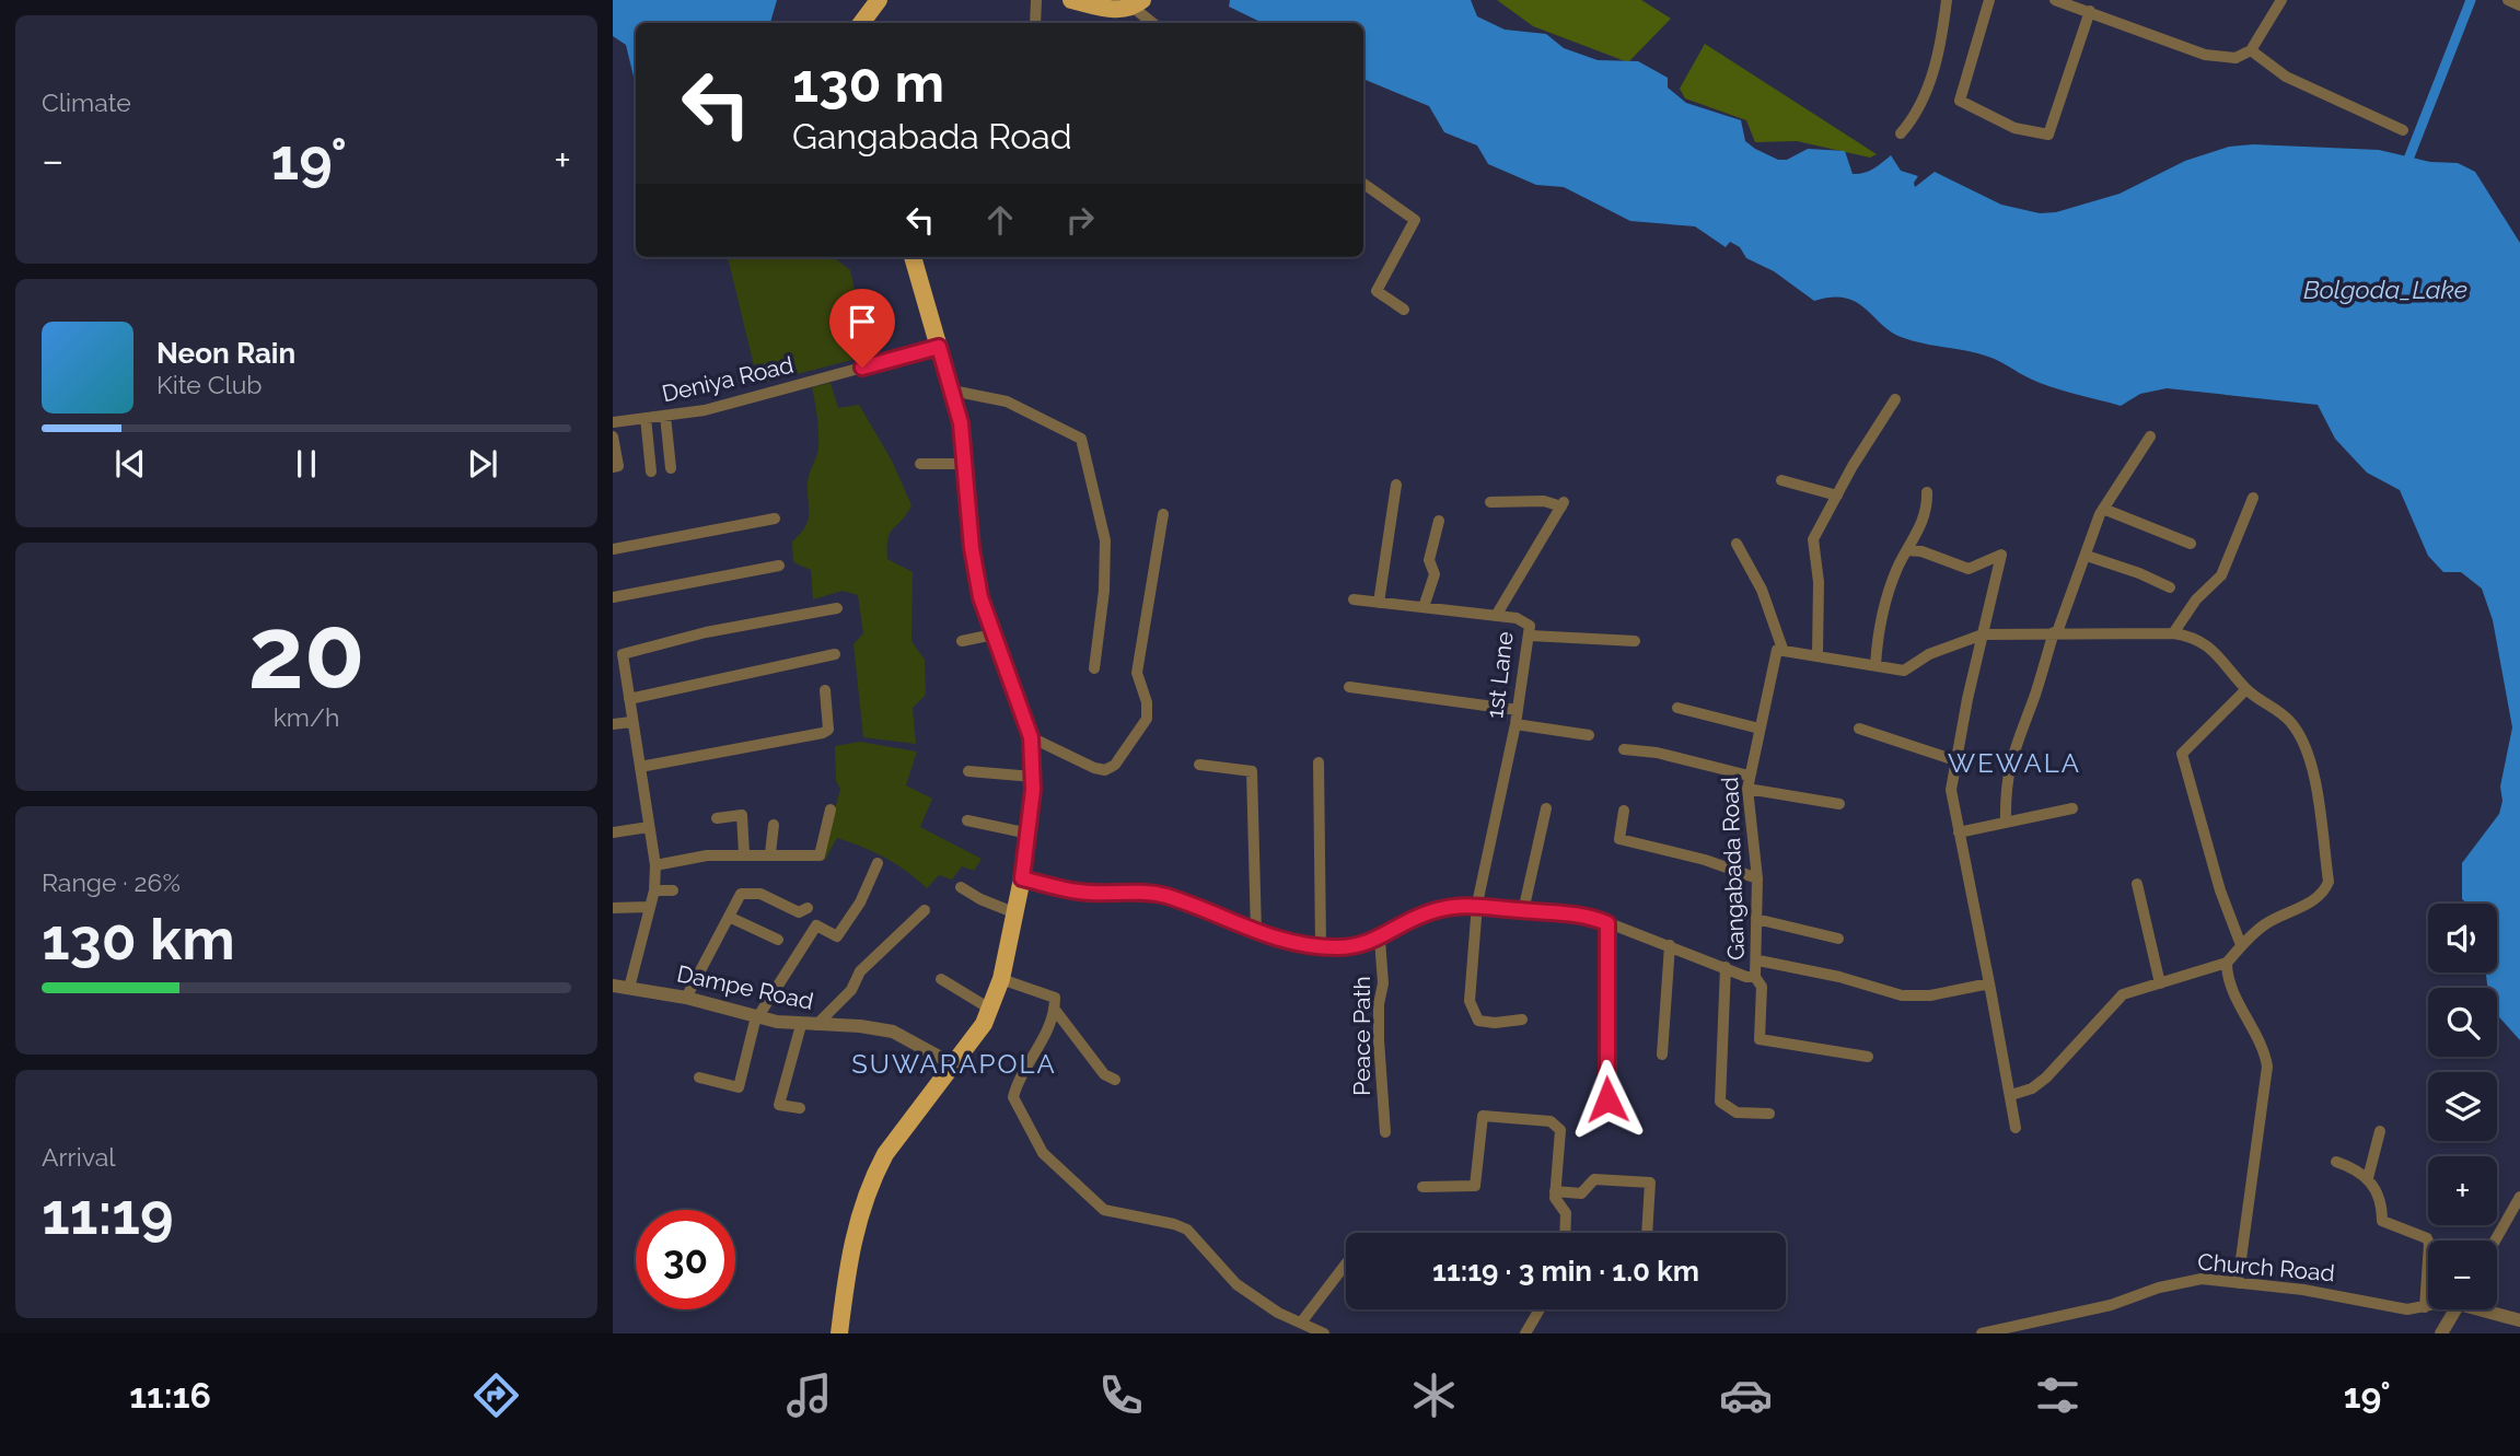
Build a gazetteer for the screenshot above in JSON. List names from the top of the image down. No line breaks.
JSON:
{"streets":{"street":["Deniya Road","1st Lane","Gangabada Road","Dampe Road","Peace Path","Church Road"]},"crossings":[["1st Lane","Gangabada Road"],["Gangabada Road","Peace Path"]],"districts":["WEWALA","SUWARAPOLA"],"water":["Bolgoda_Lake"],"page":{"tile":["Climate",["20","km/h"],["Range · 26%","130 km"],["Arrival","11:19"]],"turn":["130 m","Gangabada Road"],"heat":["−","19°","+"],"song":["Neon Rain","Kite Club"],"map_buttons":["+","−"],"limit":"30","trip":"11:19 · 3 min · 1.0 km","tabs":["11:16","19°"]}}
